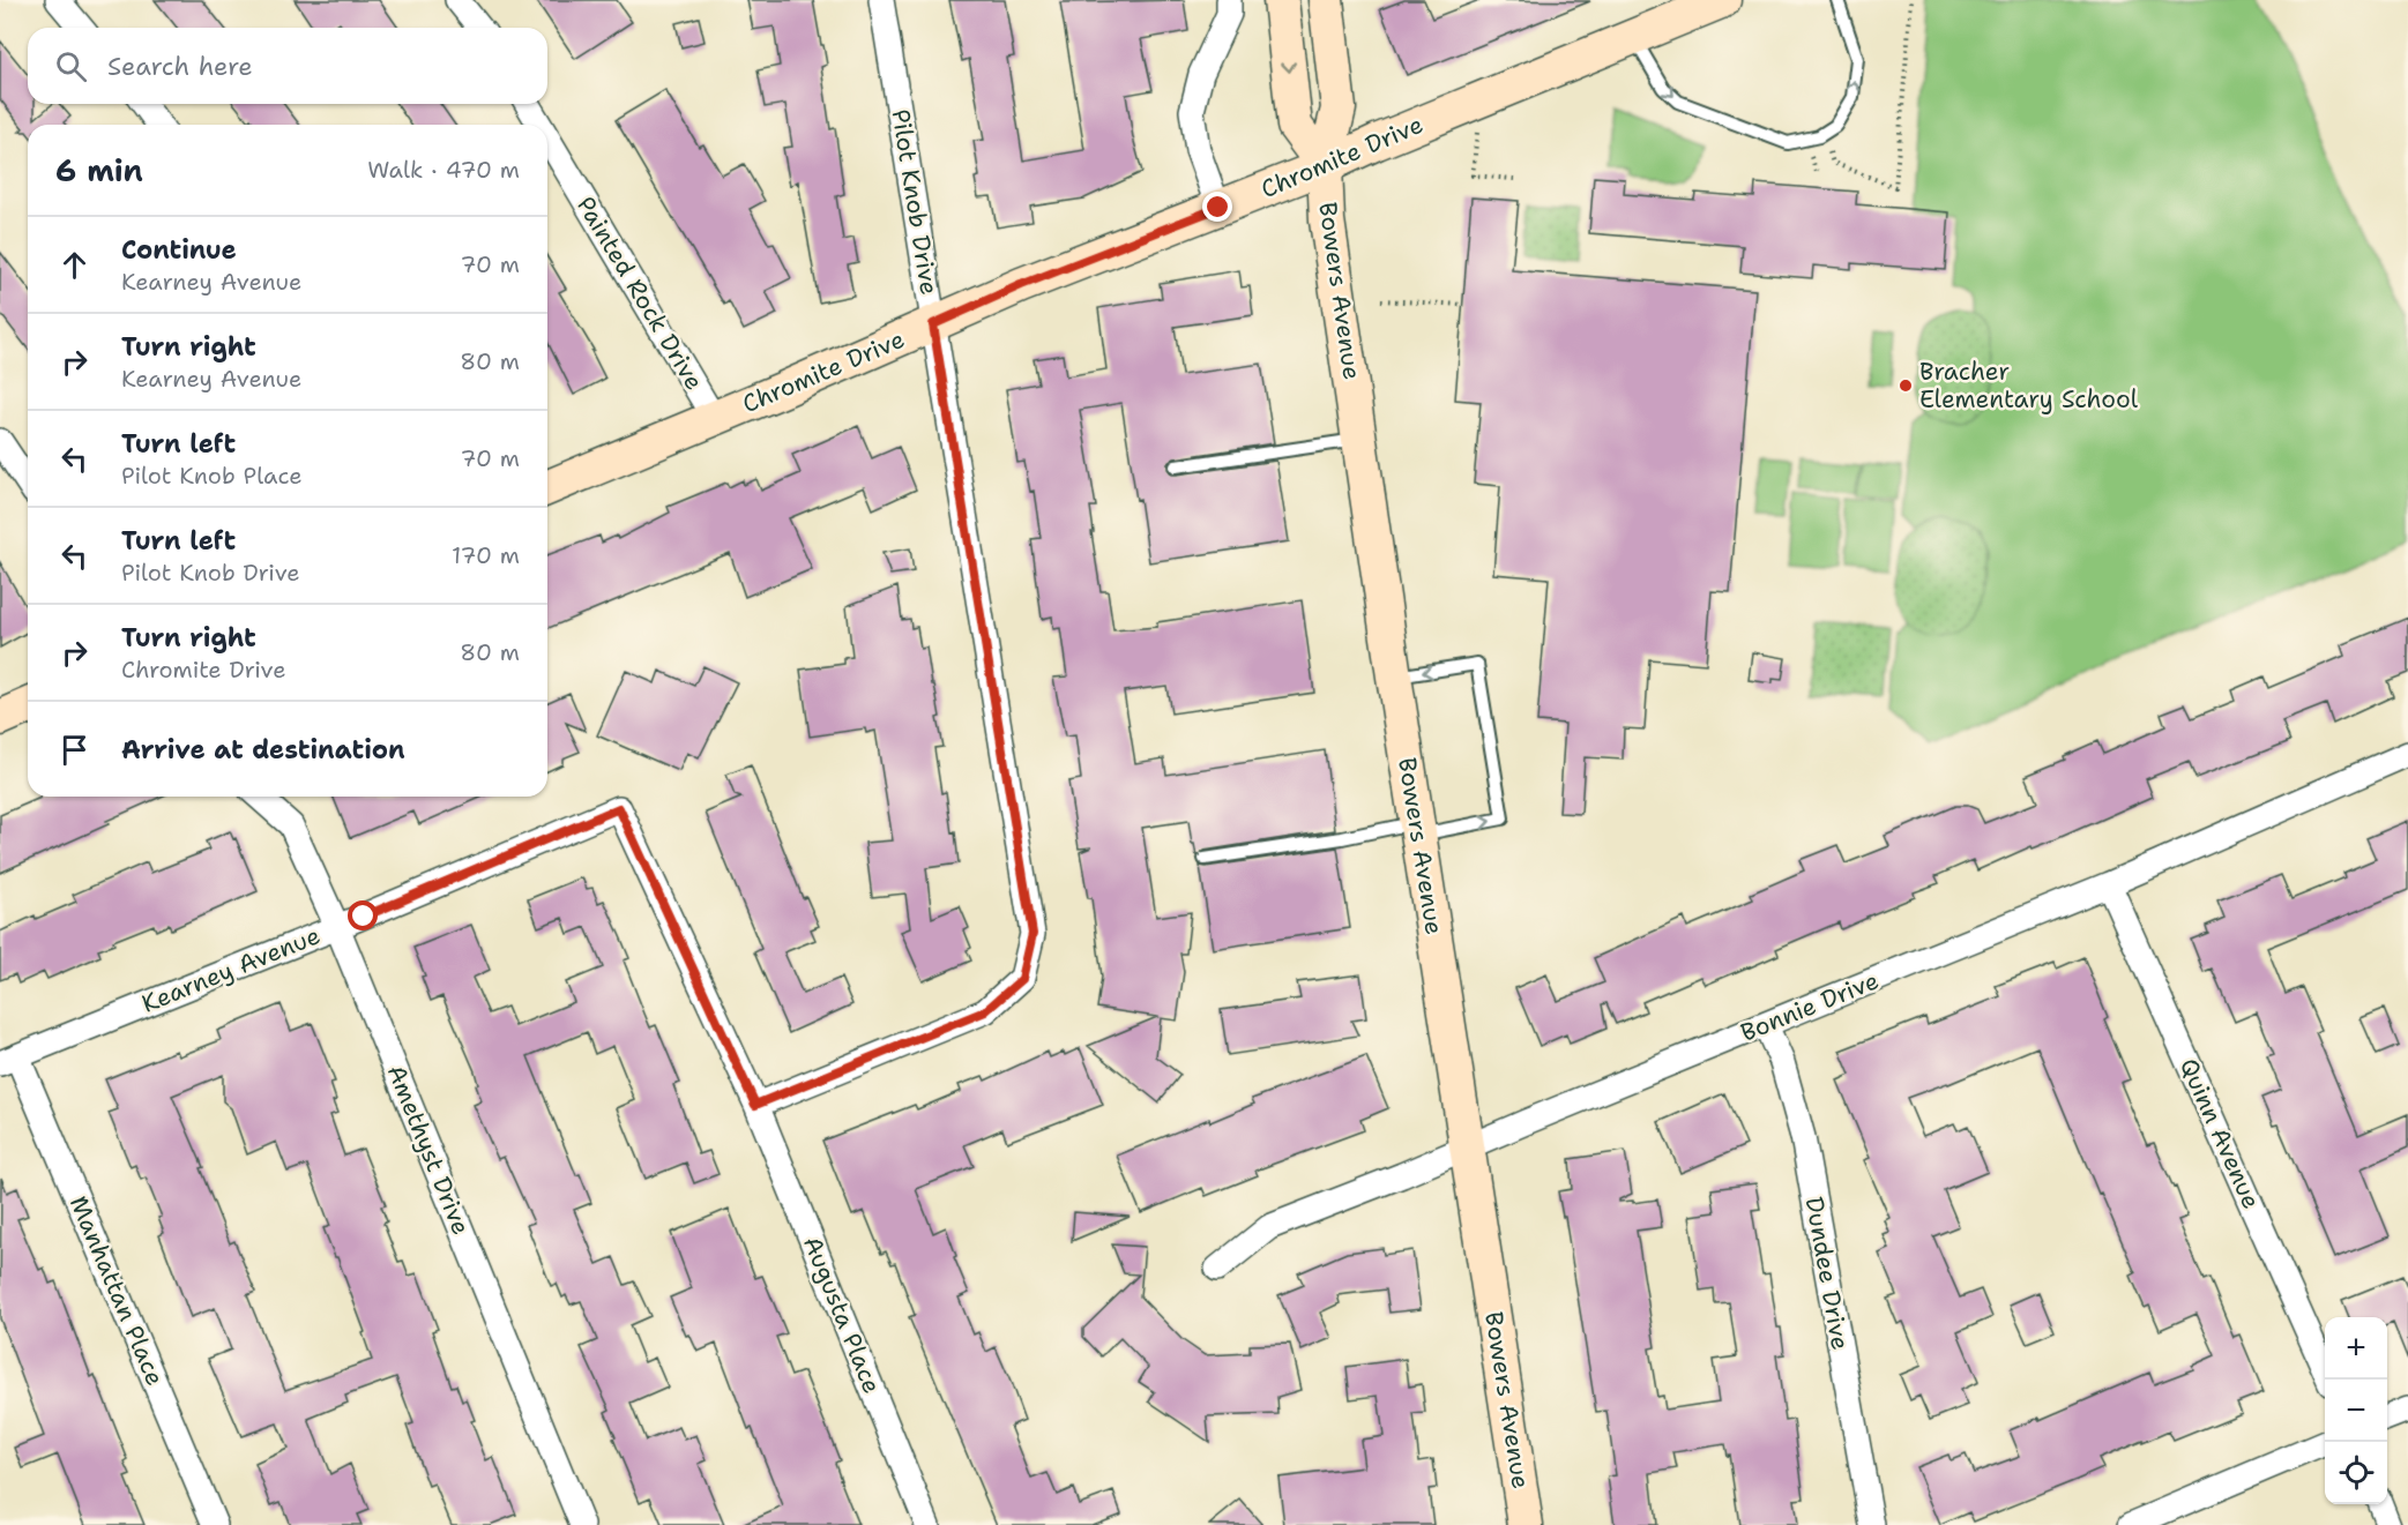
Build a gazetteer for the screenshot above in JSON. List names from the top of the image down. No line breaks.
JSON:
{"streets":{"main road":["Chromite Drive","Bowers Avenue"],"street":["Pilot Knob Drive","Painted Rock Drive","Kearney Avenue","Bonnie Drive","Quinn Avenue","Amethyst Drive","Dundee Drive","Manhattan Place","Augusta Place"]},"crossings":[["Chromite Drive","Pilot Knob Drive"],["Chromite Drive","Bowers Avenue"],["Chromite Drive","Painted Rock Drive"],["Pilot Knob Drive","Kearney Avenue"],["Pilot Knob Drive","Augusta Place"],["Bowers Avenue","Bonnie Drive"],["Kearney Avenue","Amethyst Drive"],["Kearney Avenue","Manhattan Place"],["Kearney Avenue","Augusta Place"],["Bonnie Drive","Quinn Avenue"],["Bonnie Drive","Dundee Drive"]],"places":["Bracher Elementary School"],"page":{"search":"Search here","heading":["6 min","Walk · 470 m"],"list":[["Continue","Kearney Avenue","70 m"],["Turn right","Kearney Avenue","80 m"],["Turn left","Pilot Knob Place","70 m"],["Turn left","Pilot Knob Drive","170 m"],["Turn right","Chromite Drive","80 m"],"Arrive at destination"],"map_buttons":["+","−"]}}
